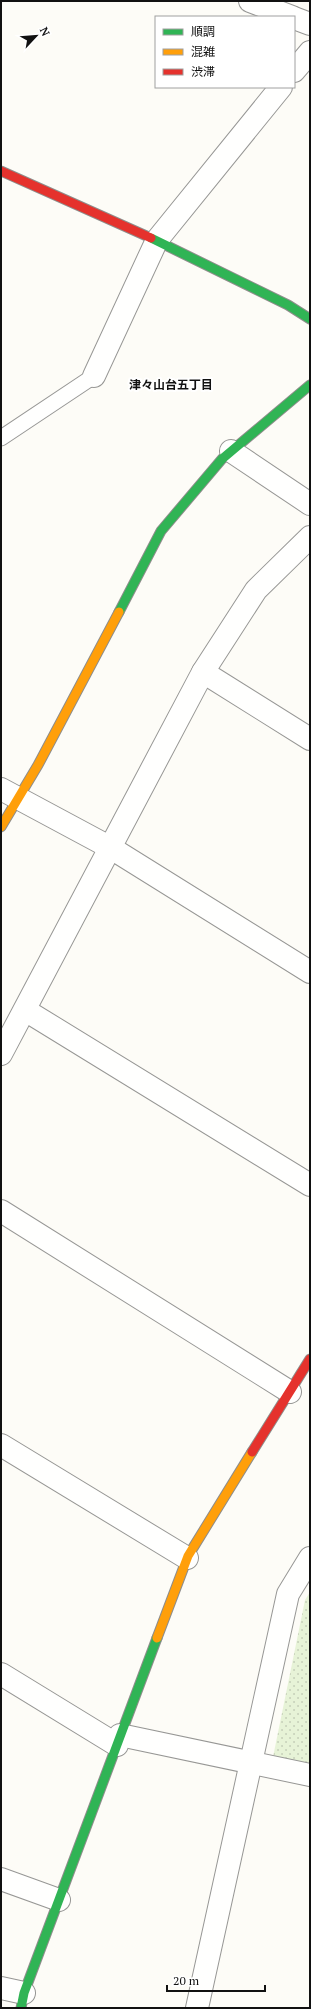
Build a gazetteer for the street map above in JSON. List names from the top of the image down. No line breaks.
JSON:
{"districts":["津々山台五丁目"],"legend":["順調","混雑","渋滞"],"scale_bar":"20 m","north":"top right"}
